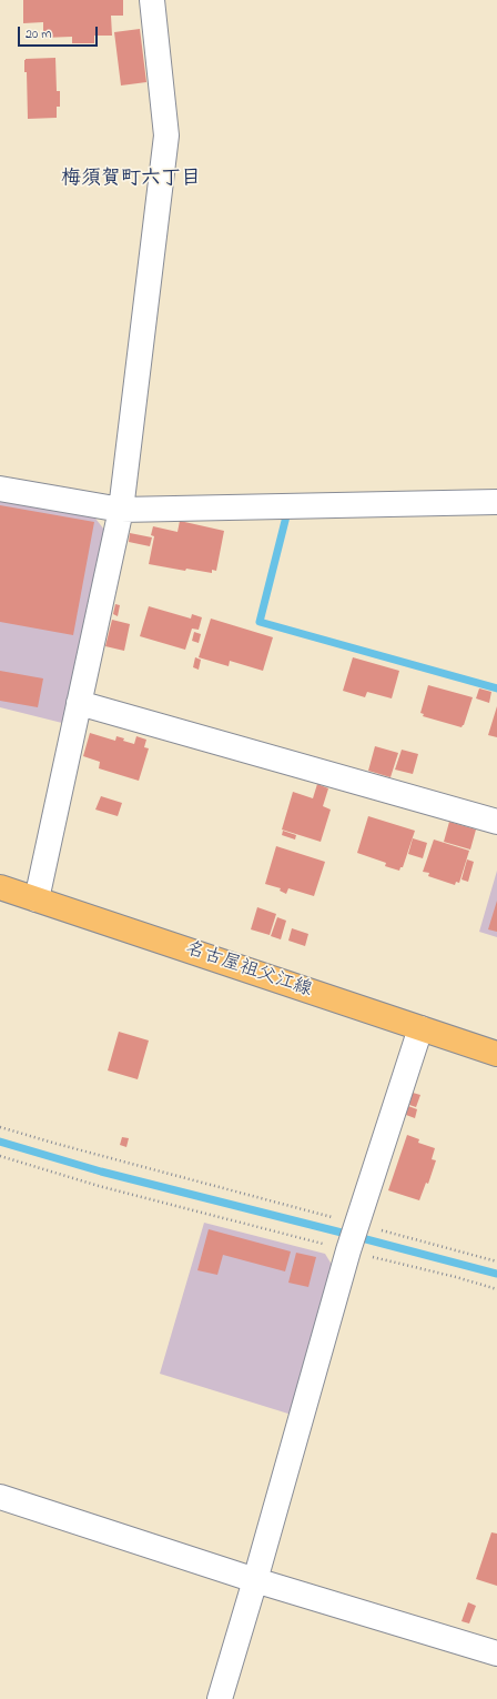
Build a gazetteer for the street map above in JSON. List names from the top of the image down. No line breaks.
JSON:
{"streets":{"main road":["名古屋祖父江線"]},"districts":["梅須賀町六丁目"],"scale_bar":"20 m"}
